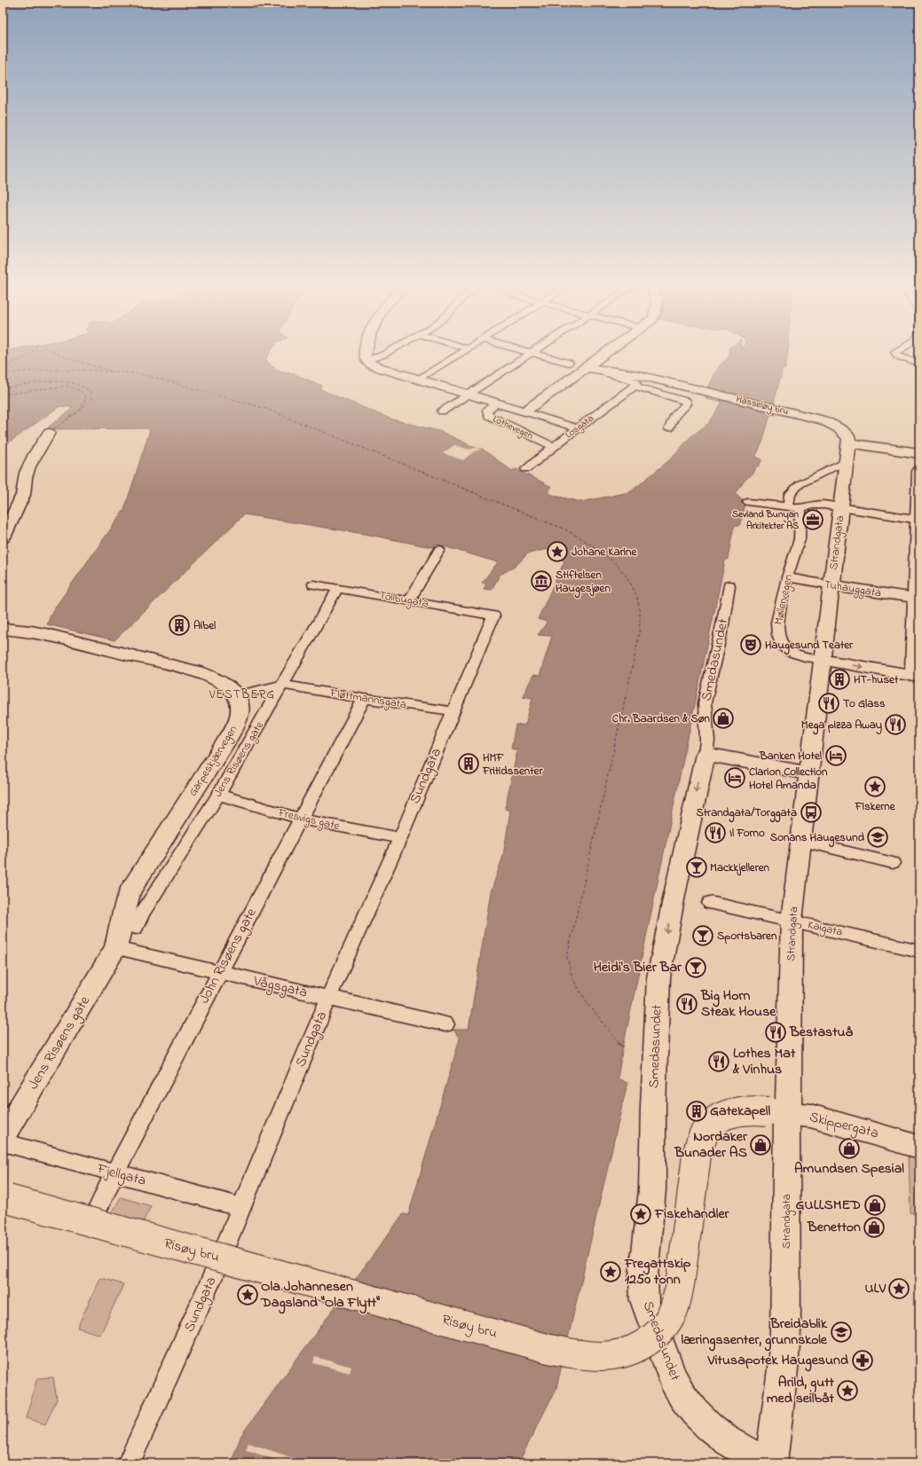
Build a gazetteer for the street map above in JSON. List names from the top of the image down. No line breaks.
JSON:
{"streets":{"street":["Hasseløy bru","Losgata","Lothevegen","Strandgata","Tuhauggata","Tollbugata","Møllervegen","Smedasundet","Fløttmannsgata","Jens Risøens gate","Garpeskjærvegen","Sundgata","Fresvigs gate","Kaigata","John Risøens gate","Vågsgata","Skippergata","Fjellgata","Risøy bru"]},"crossings":[["Hasseløy bru","Losgata"],["Hasseløy bru","Strandgata"],["Losgata","Lothevegen"],["Strandgata","Tuhauggata"],["Strandgata","Møllervegen"],["Strandgata","Smedasundet"],["Strandgata","Kaigata"],["Strandgata","Skippergata"],["Strandgata","Risøy bru"],["Tuhauggata","Møllervegen"],["Tollbugata","Jens Risøens gate"],["Tollbugata","Sundgata"],["Fløttmannsgata","Jens Risøens gate"],["Fløttmannsgata","Sundgata"],["Fløttmannsgata","John Risøens gate"],["Jens Risøens gate","Garpeskjærvegen"],["Jens Risøens gate","Fresvigs gate"],["Jens Risøens gate","Vågsgata"],["Garpeskjærvegen","Vågsgata"],["Sundgata","Fresvigs gate"],["Sundgata","Vågsgata"],["Sundgata","Fjellgata"],["Fresvigs gate","John Risøens gate"],["John Risøens gate","Vågsgata"],["John Risøens gate","Fjellgata"],["Skippergata","Risøy bru"]],"one_way":["Smedasundet"],"districts":["VESTBERG"],"places":{"office":["Sevland Bunyan Arkitekter AS"],"place":["Johane Karine","Fiskerne","Fiskehandler","Fregattskip 1250 tonn","ULV","Ola Johannesen Dagsland \"Ola Flytt\"","Arild, gutt med seilbåt"],"museum":["Stiftelsen Haugesjøen"],"building":["Aibel","HT-huset","HMF Fritidssenter","Gatekapell"],"theatre":["Haugesund Teater"],"restaurant":["To Glass","Mega pizza Away","Il Forno","Big Horn Steak House","Bestastuå","Lothes Mat & Vinhus"],"shop":["Chr. Baardsen & Søn","Nordaker Bunader AS","Amundsen Spesial","GULLSMED","Benetton"],"hotel":["Banken Hotel","Clarion Collection Hotel Amanda"],"bus stop":["Strandgata/Torggata"],"school or university":["Sonans Haugesund","Breidablik læringssenter, grunnskole"],"bar":["Mackkjelleren","Sportsbaren","Heidi's Bier Bar"],"pharmacy":["Vitusapotek Haugesund"]}}
